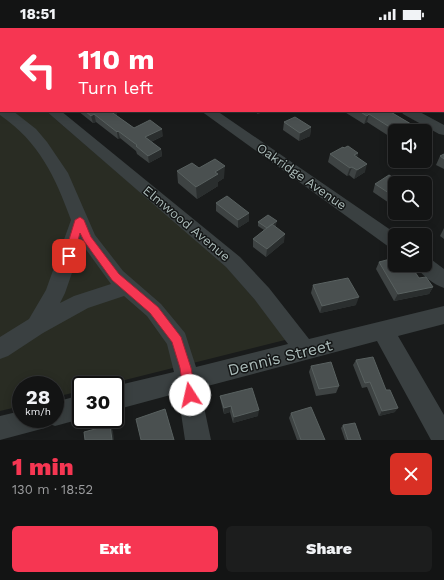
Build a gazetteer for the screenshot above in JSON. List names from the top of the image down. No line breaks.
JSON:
{"streets":{"street":["Oakridge Avenue","Elmwood Avenue","Dennis Street"]},"crossings":[["Elmwood Avenue","Dennis Street"]],"page":{"status":"18:51","turn":["110 m","Turn left"],"speed":"28 km/h","limit":"30","heading":["1 min","130 m · 18:52"],"buttons":["Exit","Share"]}}
